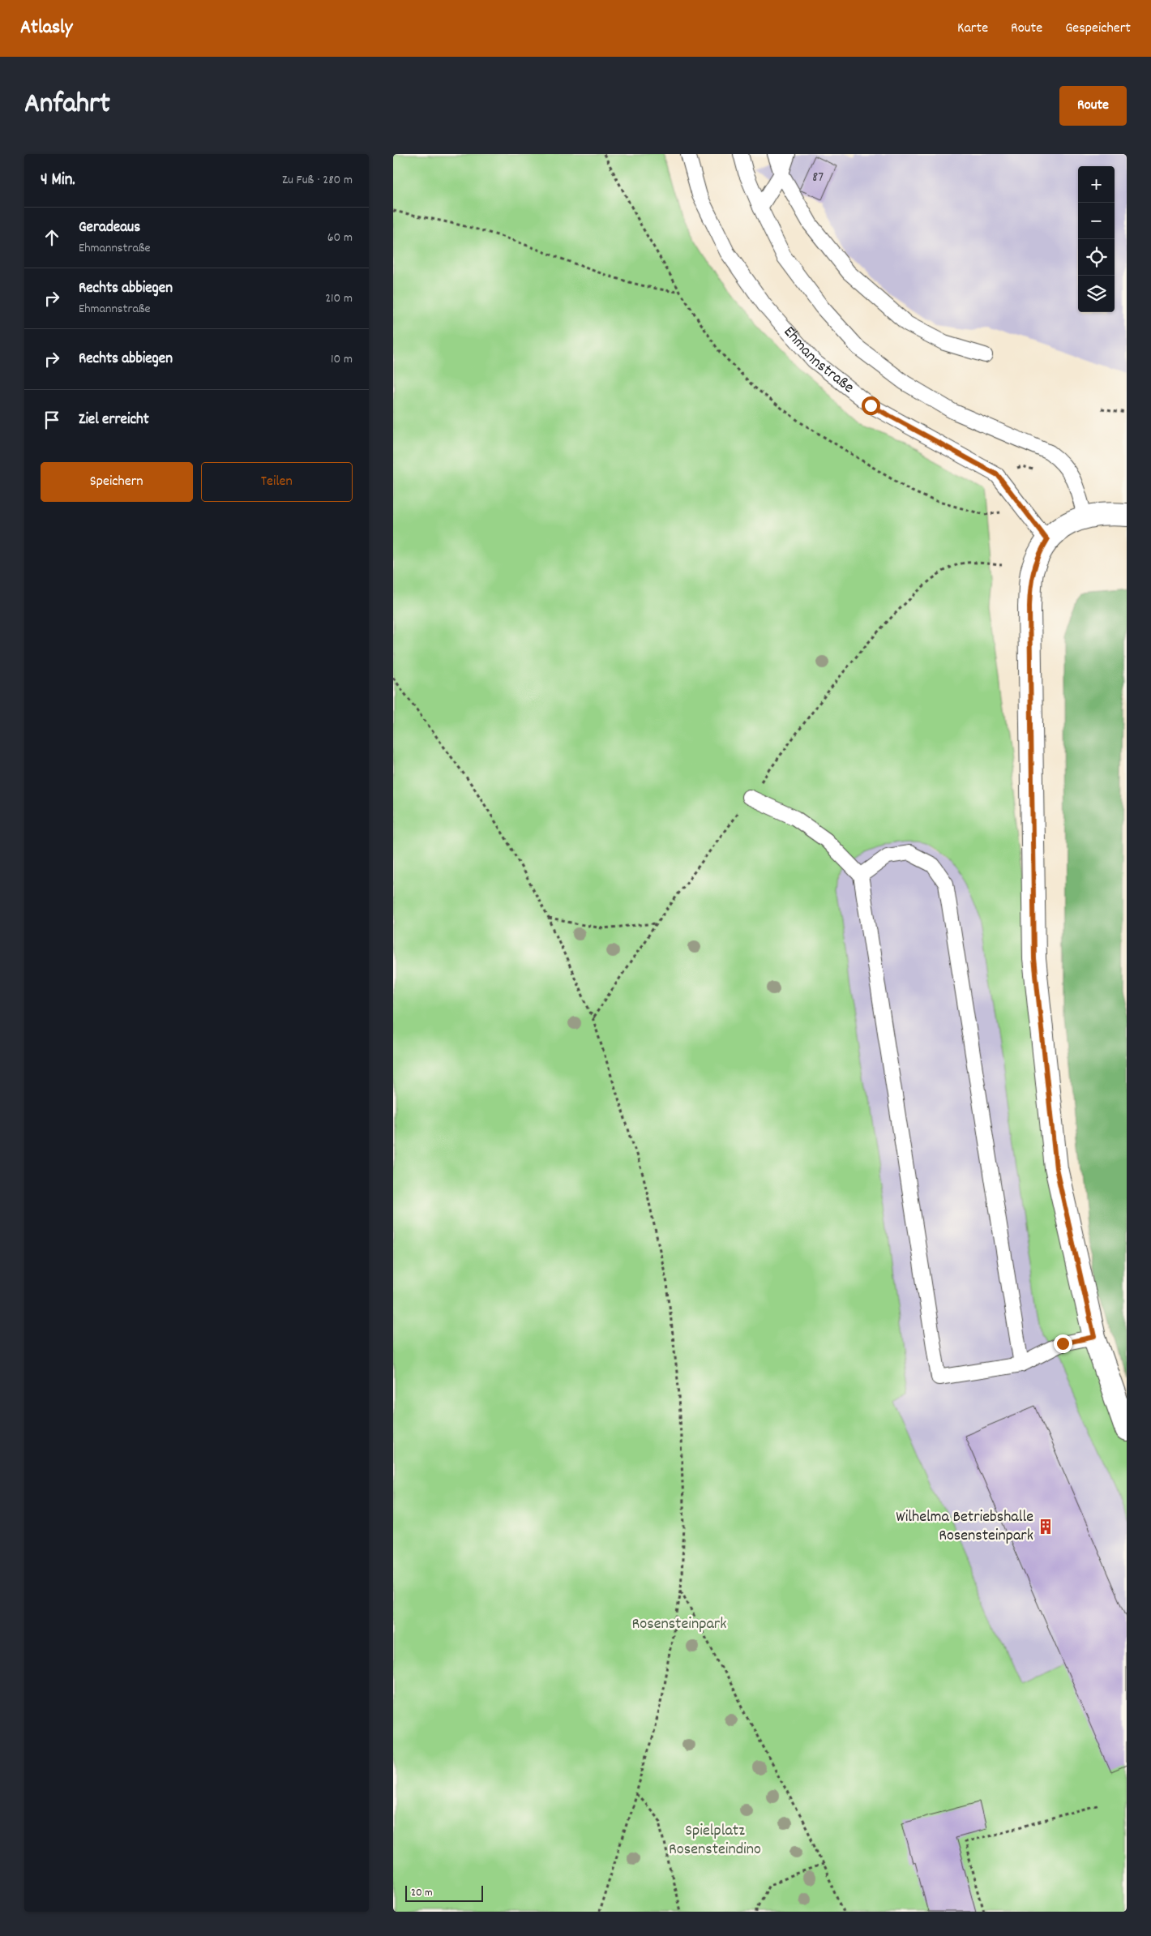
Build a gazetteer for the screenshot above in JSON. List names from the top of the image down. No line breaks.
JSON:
{"streets":{"lane":["Ehmannstraße"]},"parks":["Rosensteinpark","Spielplatz Rosensteindino"],"places":{"building":["Wilhelma Betriebshalle Rosensteinpark"]},"house_numbers":["87"],"scale_bar":"20 m","page":{"header":"Atlasly","nav":["Karte","Route","Gespeichert"],"title":"Anfahrt","buttons":["Route",["Speichern","Teilen"]],"heading":["4 Min.","Zu Fuß · 280 m"],"map_buttons":["+","−"],"list":[["Geradeaus","Ehmannstraße","60 m"],["Rechts abbiegen","Ehmannstraße","210 m"],["Rechts abbiegen","10 m"],"Ziel erreicht"],"scale":"20 m"}}
